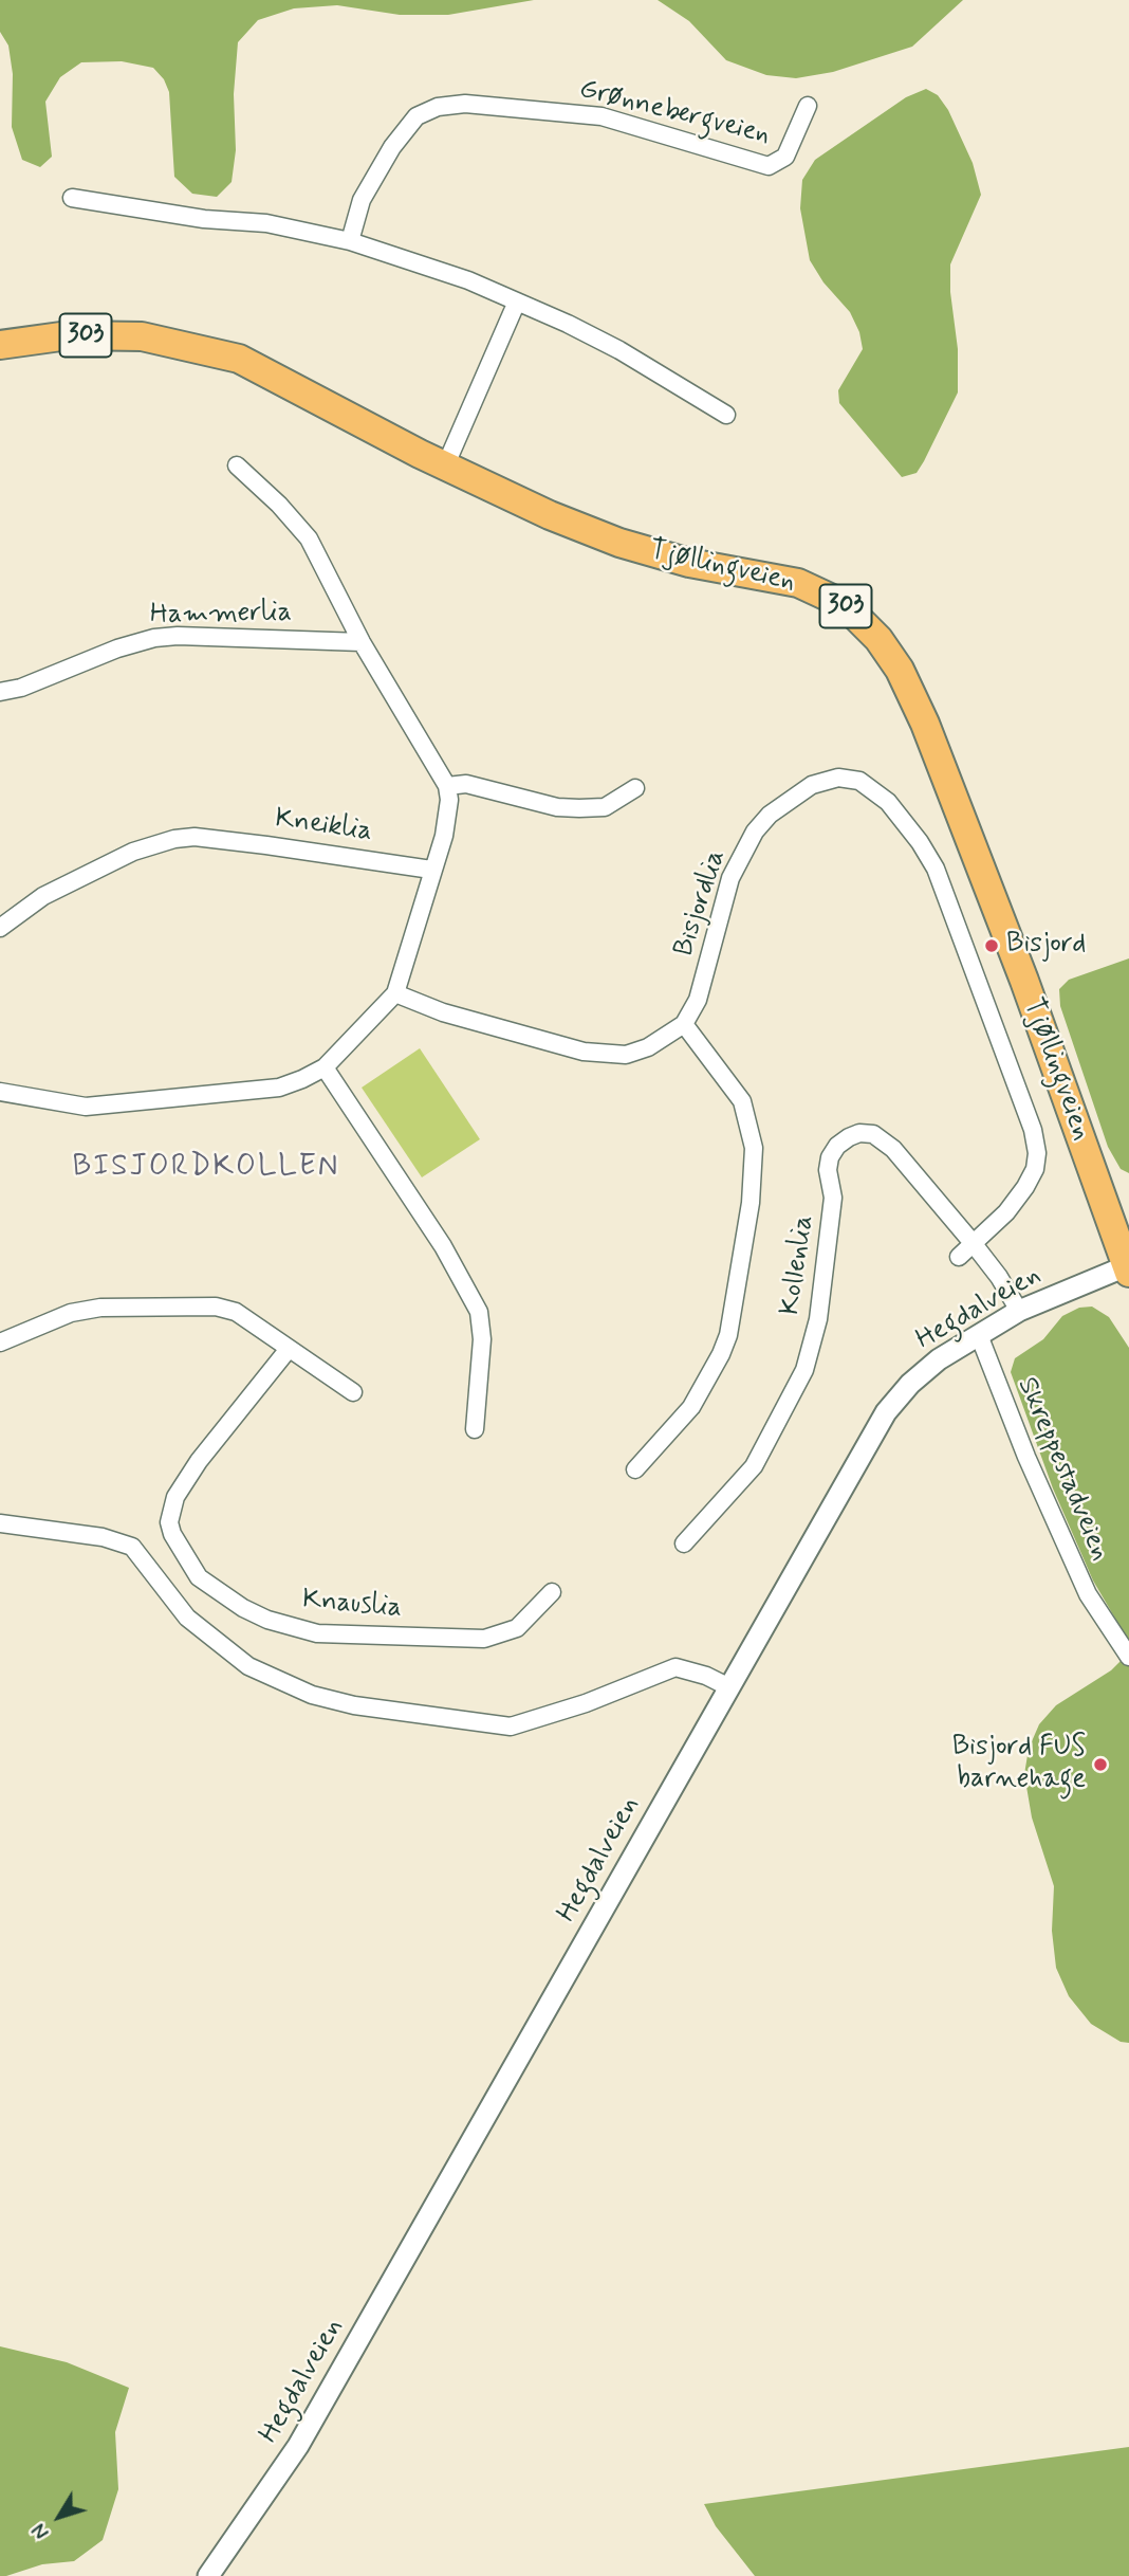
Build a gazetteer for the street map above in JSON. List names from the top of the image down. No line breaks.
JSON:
{"streets":{"main road":["303","Tjøllingveien"],"street":["Grønnebergveien","Hammerlia","Kneiklia","Bisjordlia","Kollenlia","Hegdalveien","Skreppestadveien","Knauslia"]},"crossings":[["Tjøllingveien","Hegdalveien"],["Bisjordlia","Kollenlia"],["Kollenlia","Hegdalveien"],["Hegdalveien","Skreppestadveien"]],"districts":["BISJORDKOLLEN"],"places":["Bisjord","Bisjord FUS barnehage"],"north":"bottom left"}
